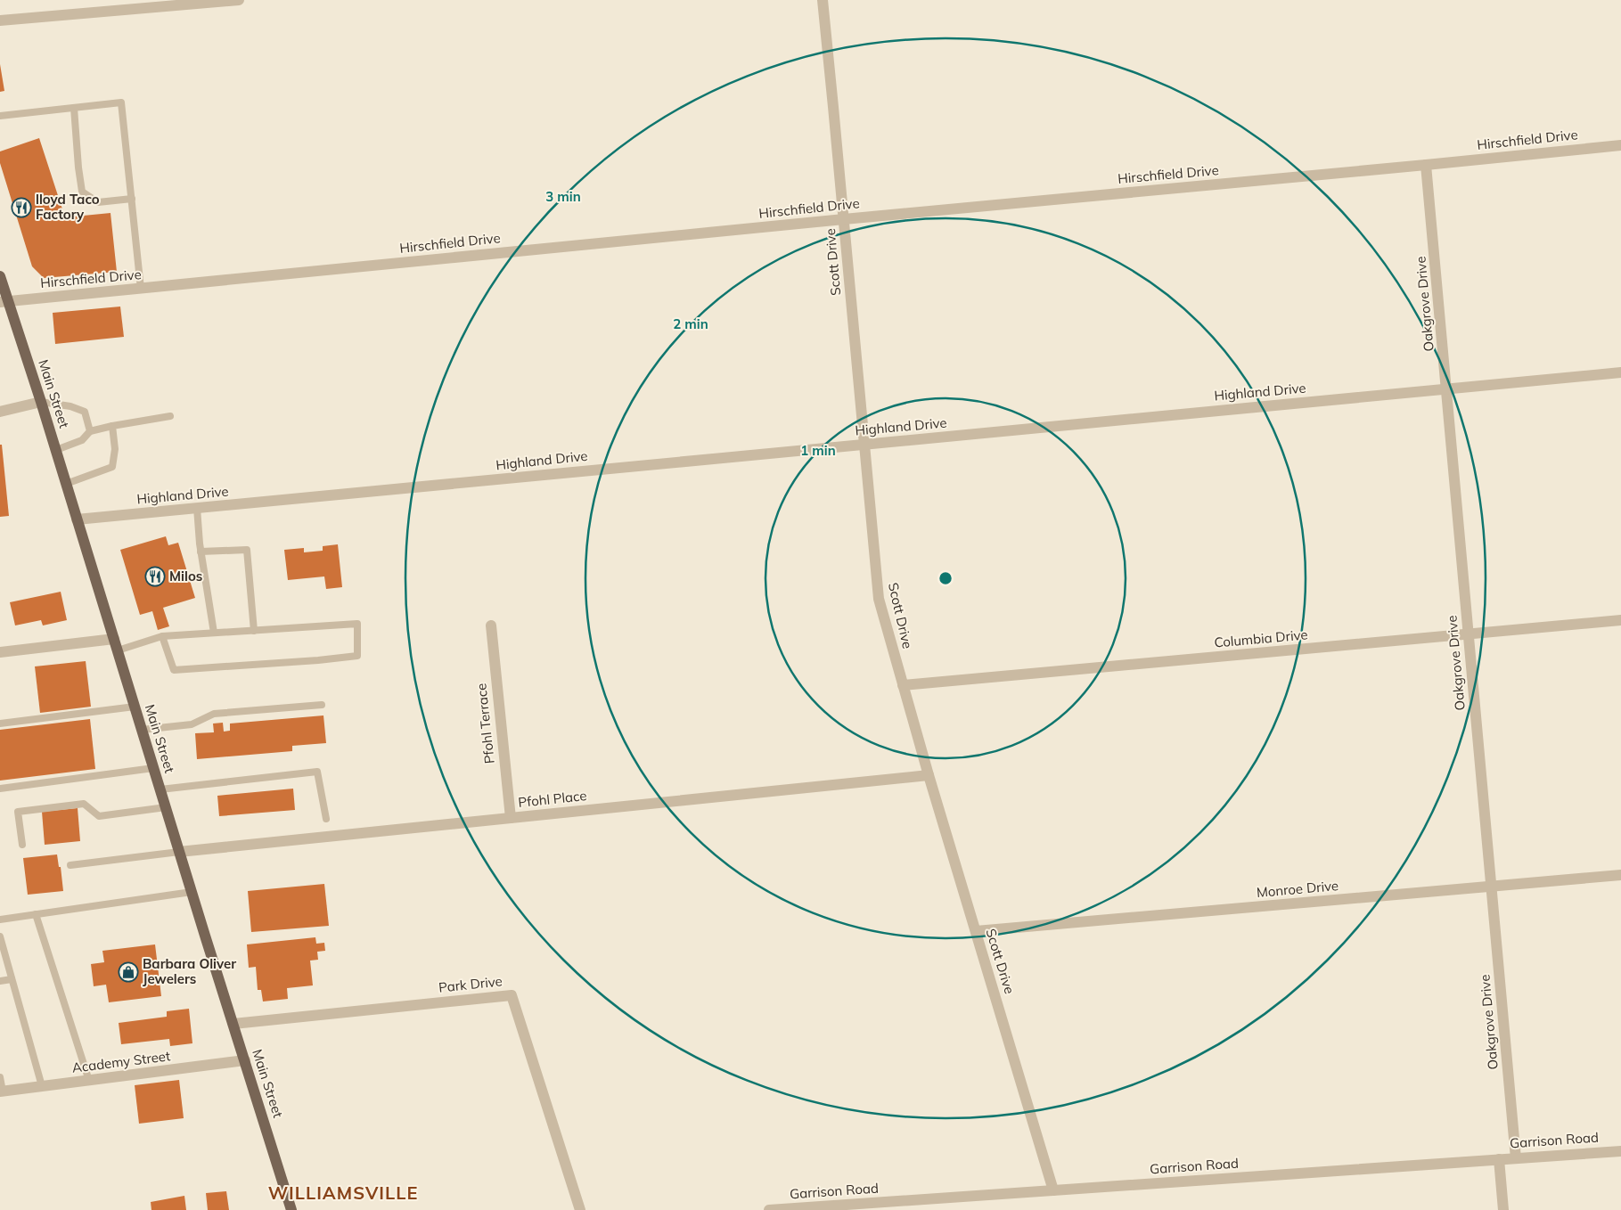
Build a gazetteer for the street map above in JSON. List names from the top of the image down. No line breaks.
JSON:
{"streets":{"main road":["Main Street"],"street":["Hirschfield Drive","Scott Drive","Oakgrove Drive","Highland Drive","Columbia Drive","Pfohl Terrace","Pfohl Place","Monroe Drive","Park Drive","Academy Street","Garrison Road"]},"crossings":[["Hirschfield Drive","Scott Drive"],["Hirschfield Drive","Oakgrove Drive"],["Hirschfield Drive","Main Street"],["Scott Drive","Highland Drive"],["Scott Drive","Columbia Drive"],["Scott Drive","Pfohl Place"],["Scott Drive","Monroe Drive"],["Scott Drive","Garrison Road"],["Oakgrove Drive","Highland Drive"],["Oakgrove Drive","Columbia Drive"],["Oakgrove Drive","Monroe Drive"],["Oakgrove Drive","Garrison Road"],["Highland Drive","Main Street"],["Main Street","Pfohl Place"],["Main Street","Park Drive"],["Main Street","Academy Street"],["Pfohl Terrace","Pfohl Place"]],"districts":["WILLIAMSVILLE"],"places":{"restaurant":["lloyd Taco Factory","Milos"],"shop":["Barbara Oliver Jewelers"]},"rings":["3 min","2 min","1 min"]}
